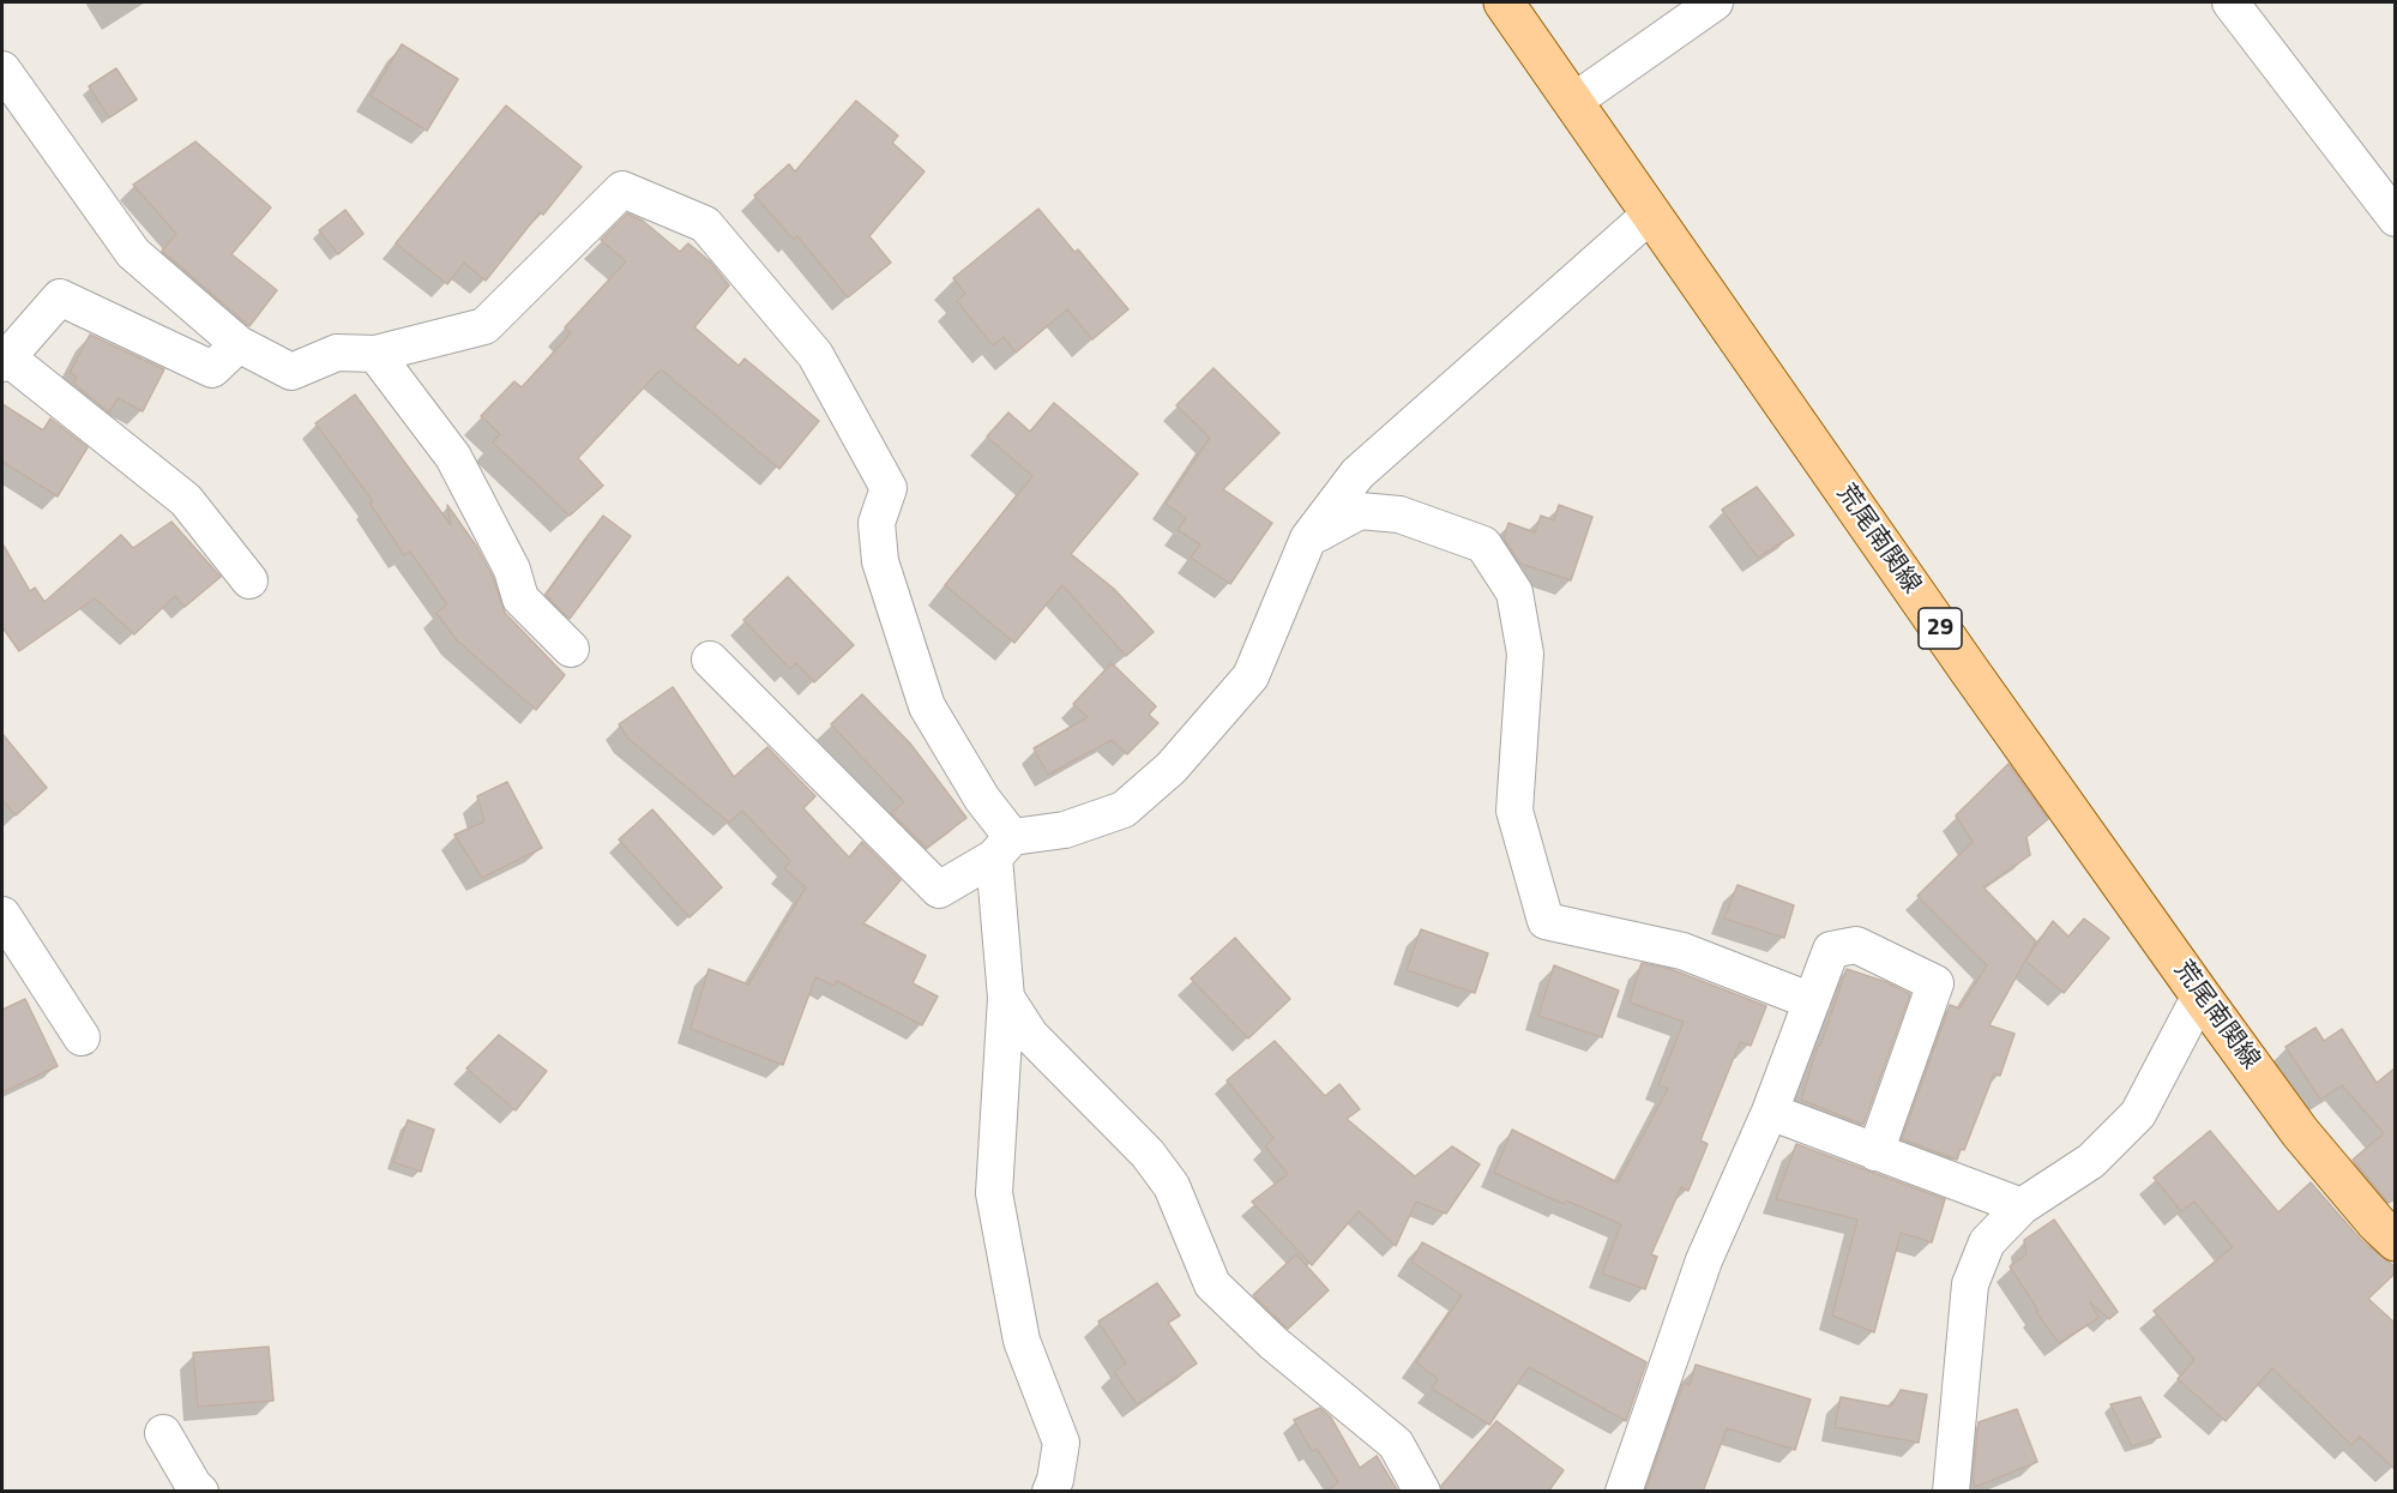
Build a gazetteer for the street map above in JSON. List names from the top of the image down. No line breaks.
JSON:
{"streets":{"main road":["荒尾南関線","29"]}}
